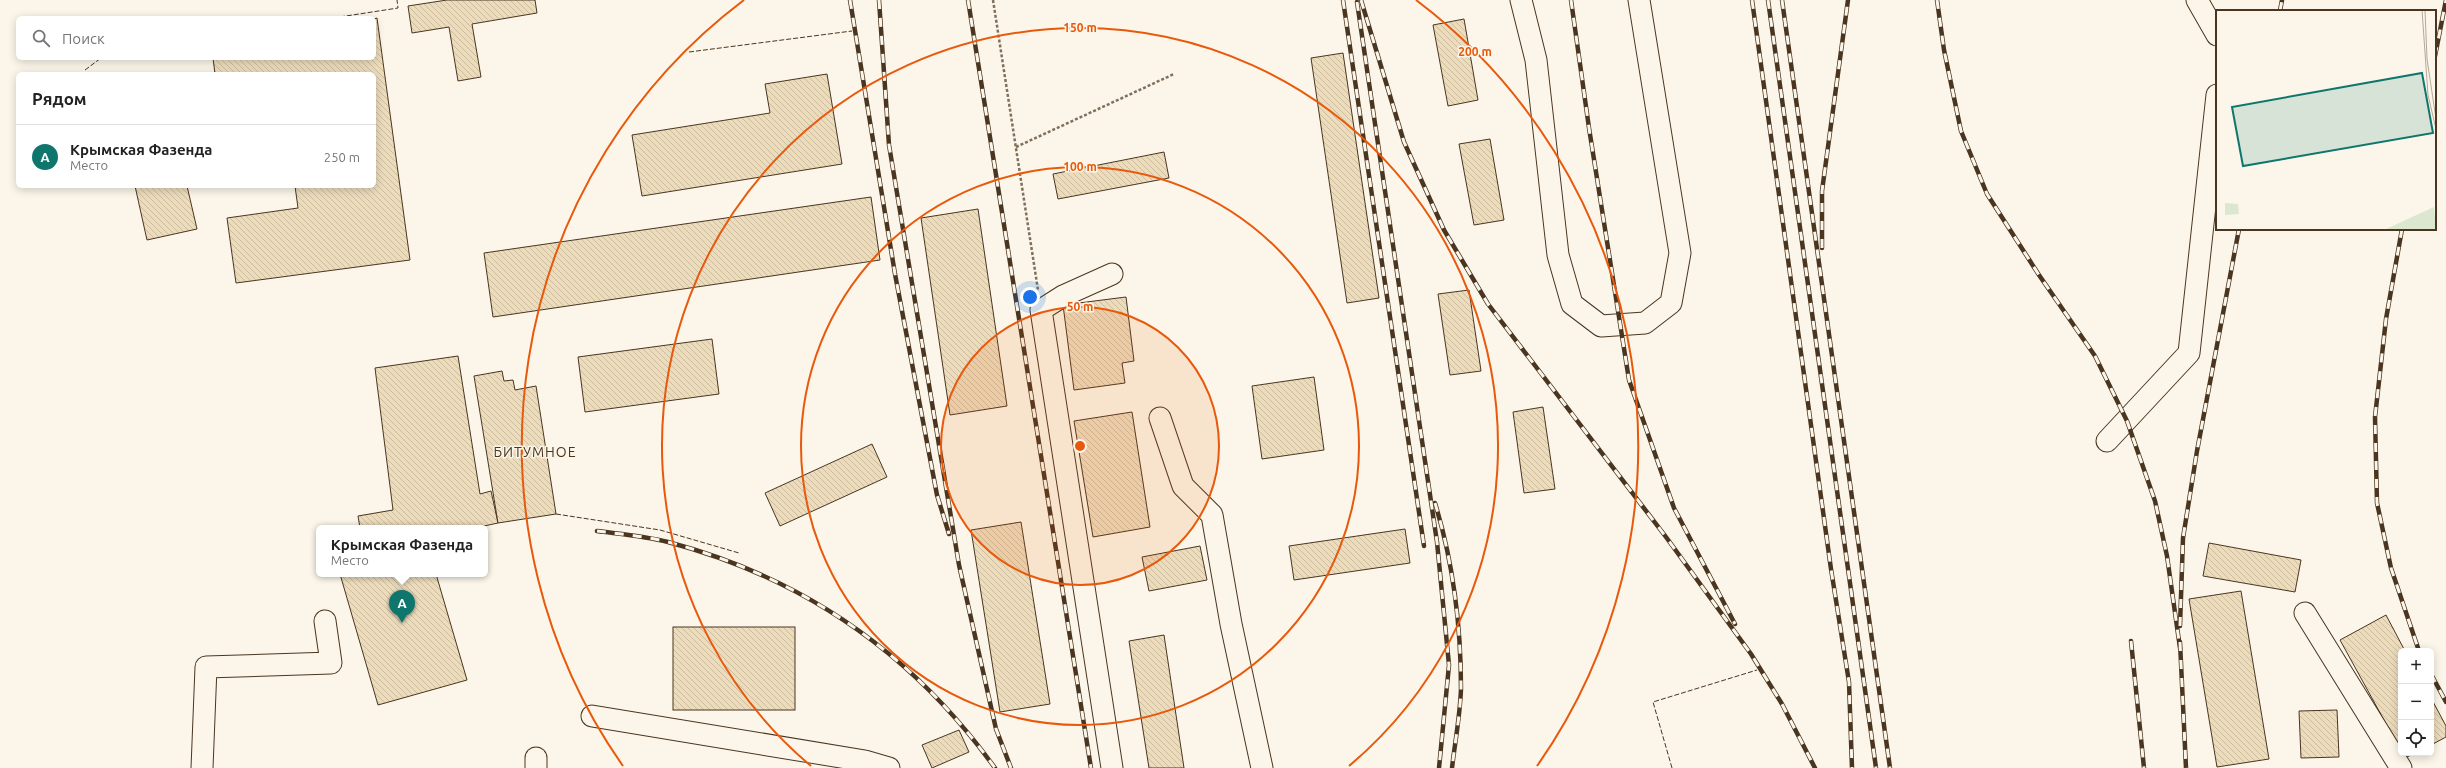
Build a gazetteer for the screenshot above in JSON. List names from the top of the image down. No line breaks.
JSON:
{"districts":["БИТУМНОЕ"],"page":{"search":"Поиск","heading":"Рядом","list":[{"mark":"A","name":"Крымская Фазенда","note":"Место","value":"250 m"}],"popup":["Крымская Фазенда","Место"],"pins":"A","map_buttons":["+","−"]},"rings":["150 m","200 m","100 m","50 m"]}
